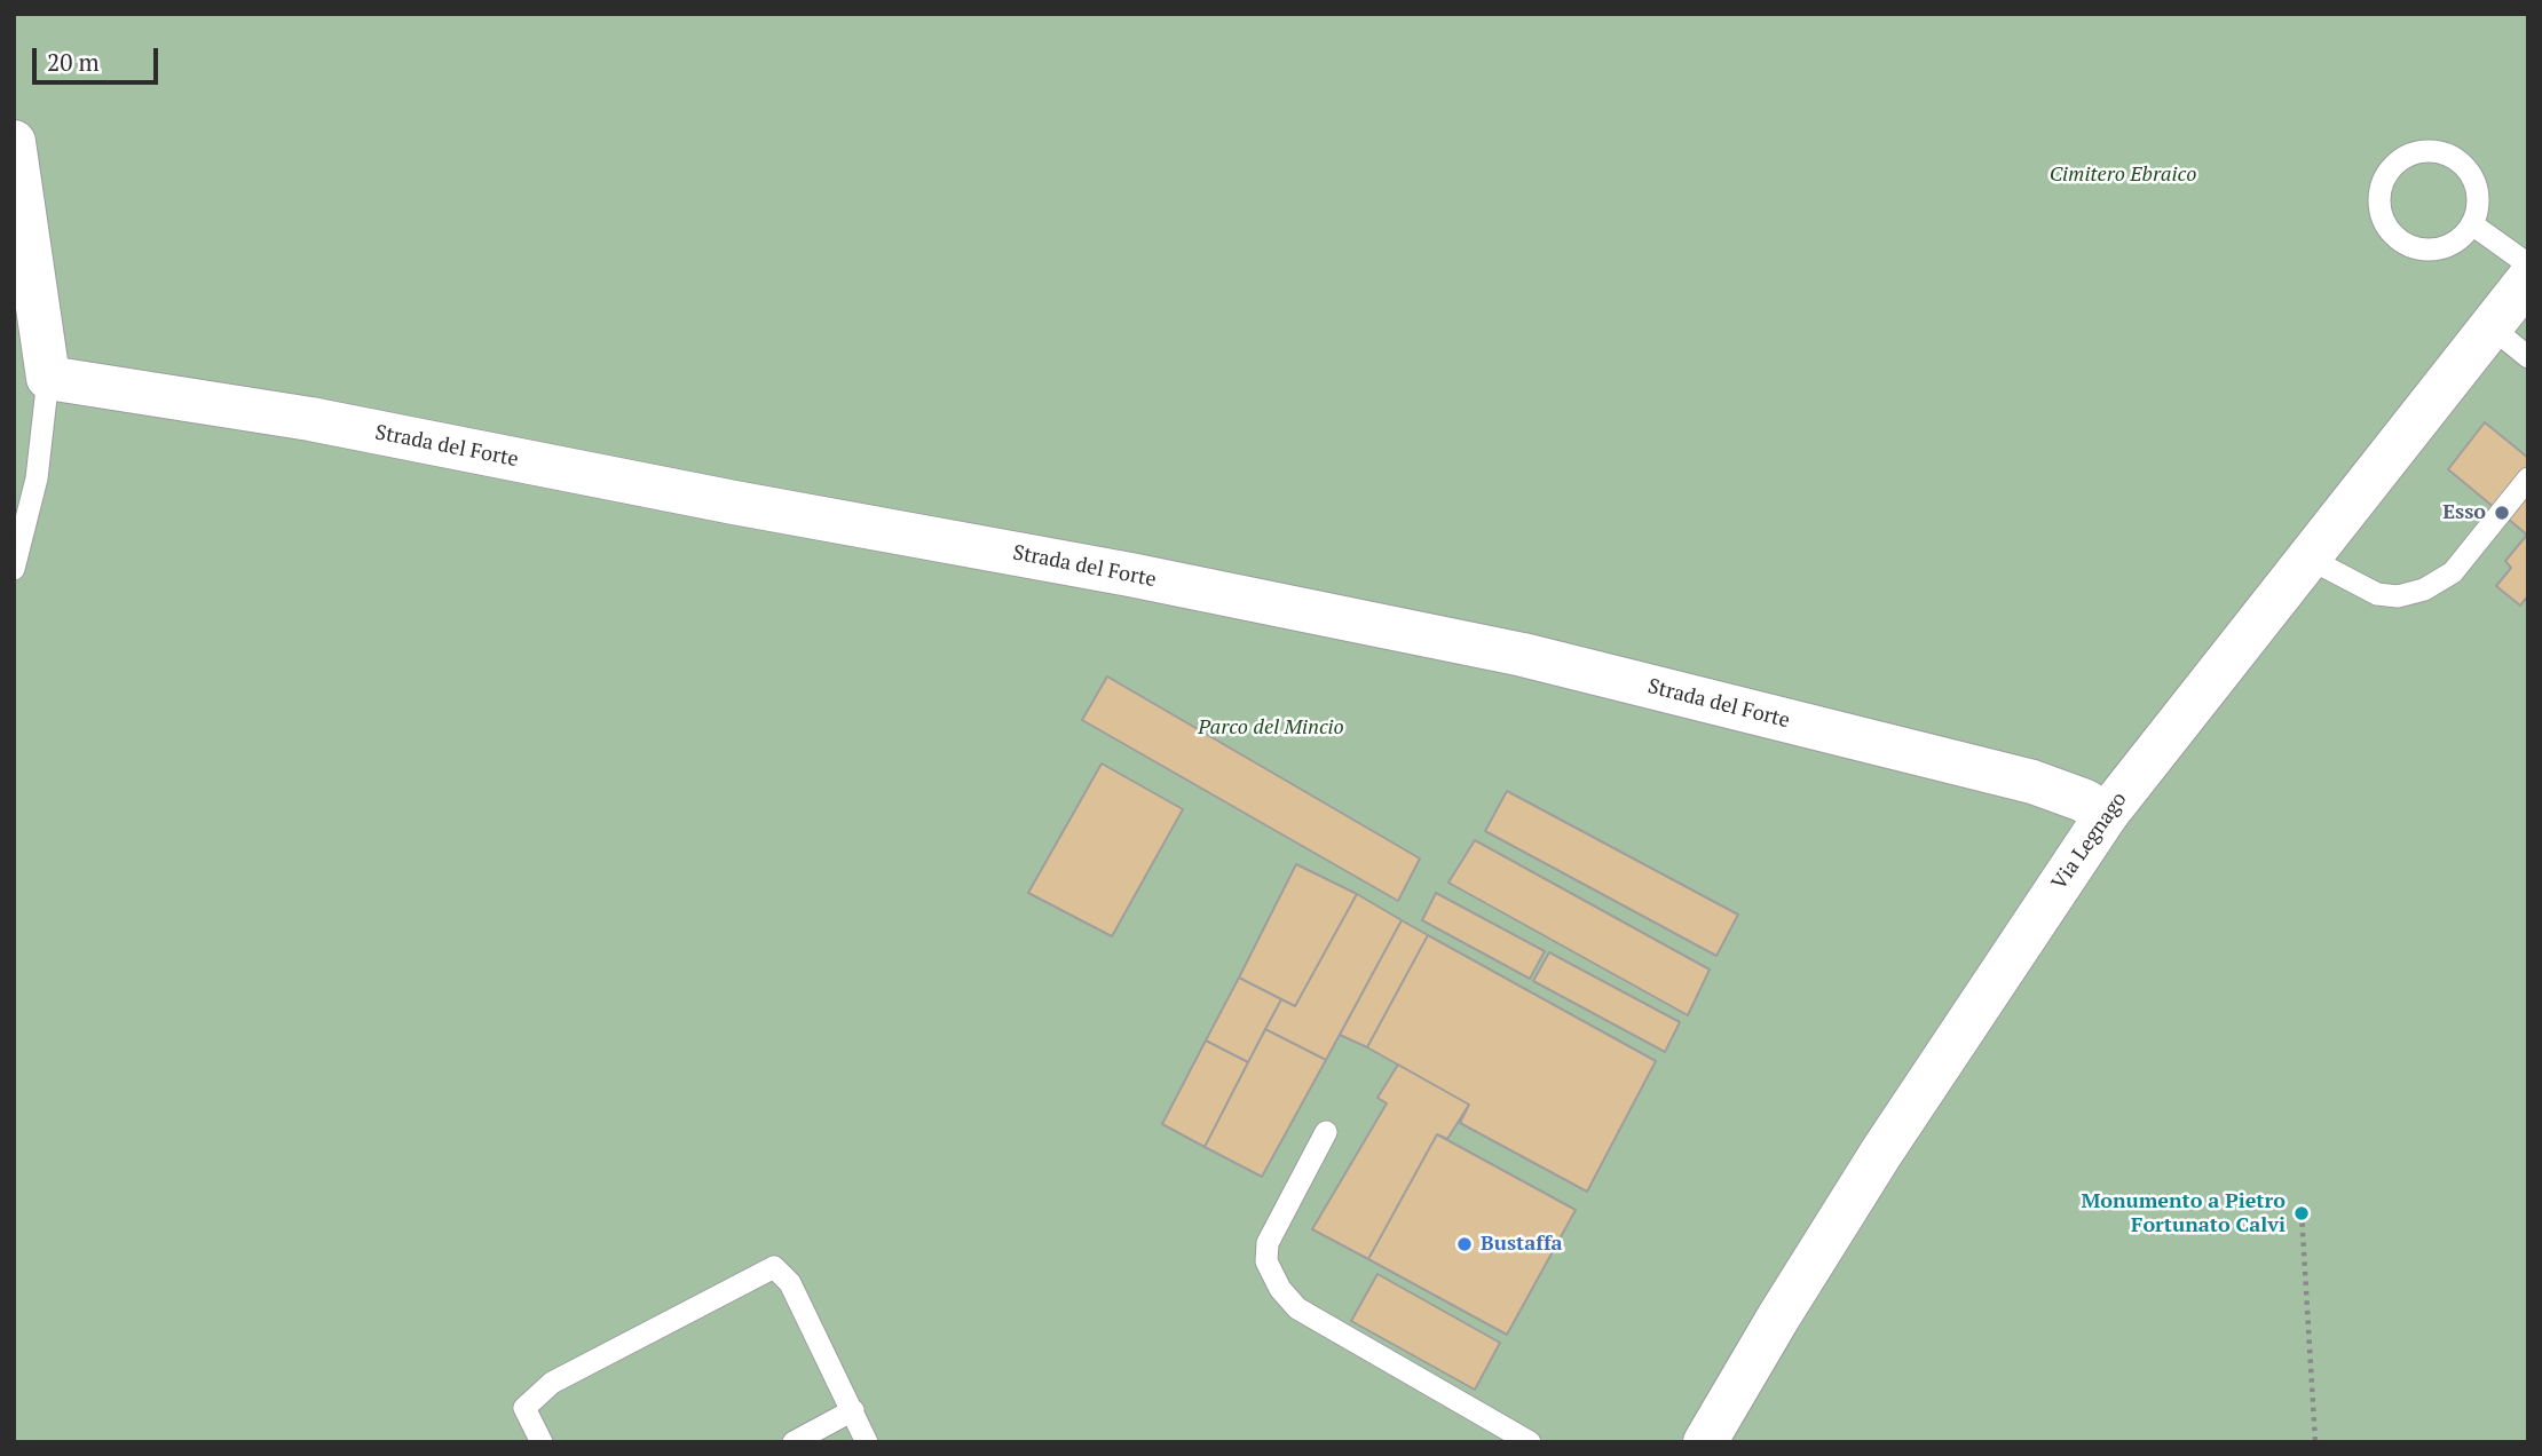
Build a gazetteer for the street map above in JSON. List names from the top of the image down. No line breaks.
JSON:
{"streets":{"street":["Strada del Forte","Via Legnago"]},"crossings":[["Strada del Forte","Via Legnago"]],"parks":["Cimitero Ebraico","Parco del Mincio"],"places":["Esso","Monumento a Pietro Fortunato Calvi","Bustaffa"],"scale_bar":"20 m"}
